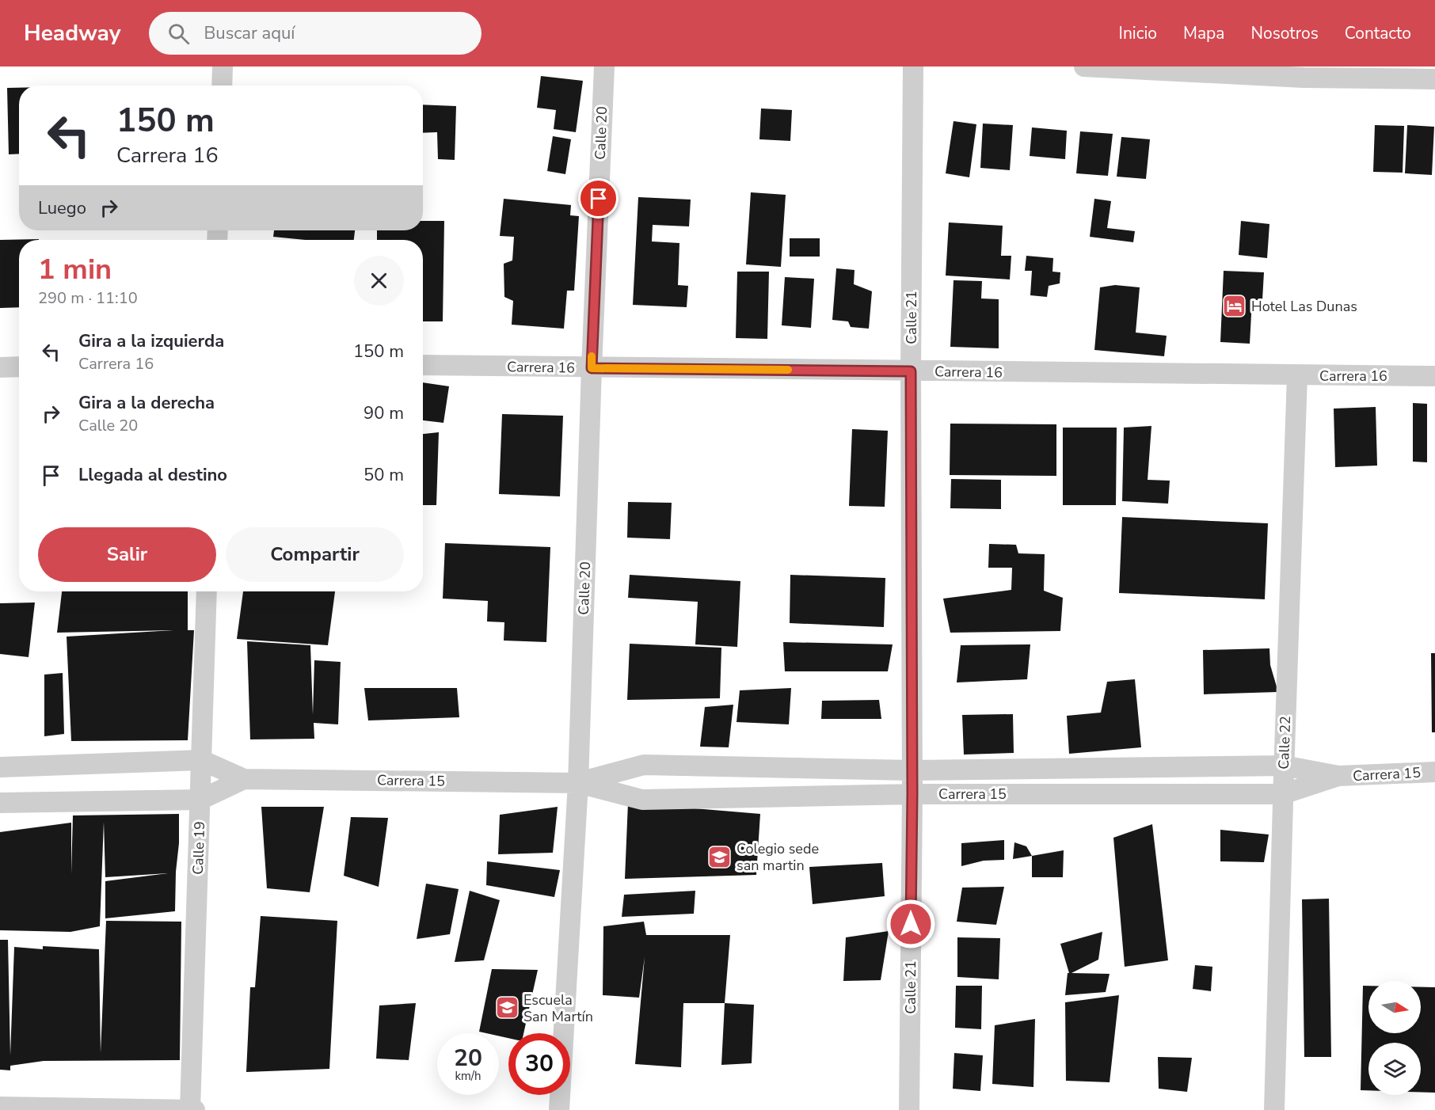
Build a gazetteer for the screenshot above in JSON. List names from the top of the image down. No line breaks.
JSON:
{"streets":{"street":["Calle 20","Calle 21","Carrera 16","Calle 22","Carrera 15","Calle 19"]},"crossings":[["Calle 20","Carrera 16"],["Calle 20","Carrera 15"],["Calle 21","Carrera 16"],["Calle 21","Carrera 15"],["Carrera 16","Calle 22"],["Calle 22","Carrera 15"],["Carrera 15","Calle 19"]],"places":{"hotel":["Hotel Las Dunas"],"school or university":["Colegio sede san martin","Escuela San Martín"]},"north":"right","page":{"header":"Headway","search":"Buscar aquí","nav":["Inicio","Mapa","Nosotros","Contacto"],"turn":["150 m","Carrera 16"],"then":"Luego","heading":["1 min","290 m · 11:10"],"list":[{"name":"Gira a la izquierda","note":"Carrera 16","value":"150 m"},{"name":"Gira a la derecha","note":"Calle 20","value":"90 m"},{"name":"Llegada al destino","value":"50 m"}],"buttons":["Salir","Compartir"],"speed":"20 km/h","limit":"30"}}
